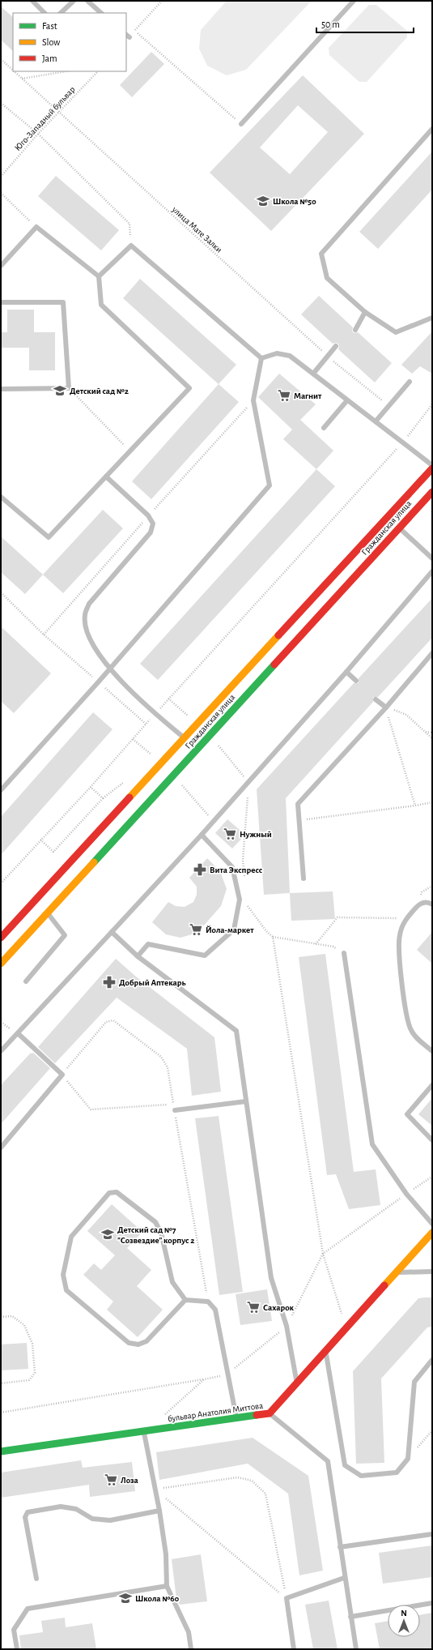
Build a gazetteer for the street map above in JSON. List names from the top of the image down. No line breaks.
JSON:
{"streets":{"main road":["Гражданская улица","бульвар Анатолия Миттова"],"path":["Юго-Западный бульвар","улица Мате Залки"]},"crossings":[["Юго-Западный бульвар","улица Мате Залки"]],"places":{"school or university":["Школа №50","Детский сад №2","Детский сад №7 \"Созвездие\" корпус 2","Школа №60"],"supermarket":["Магнит","Нужный","Йола-маркет","Сахарок","Лоза"],"pharmacy":["Вита Экспресс","Добрый Аптекарь"]},"legend":["Fast","Slow","Jam"],"scale_bar":"50 m","north":"top"}
